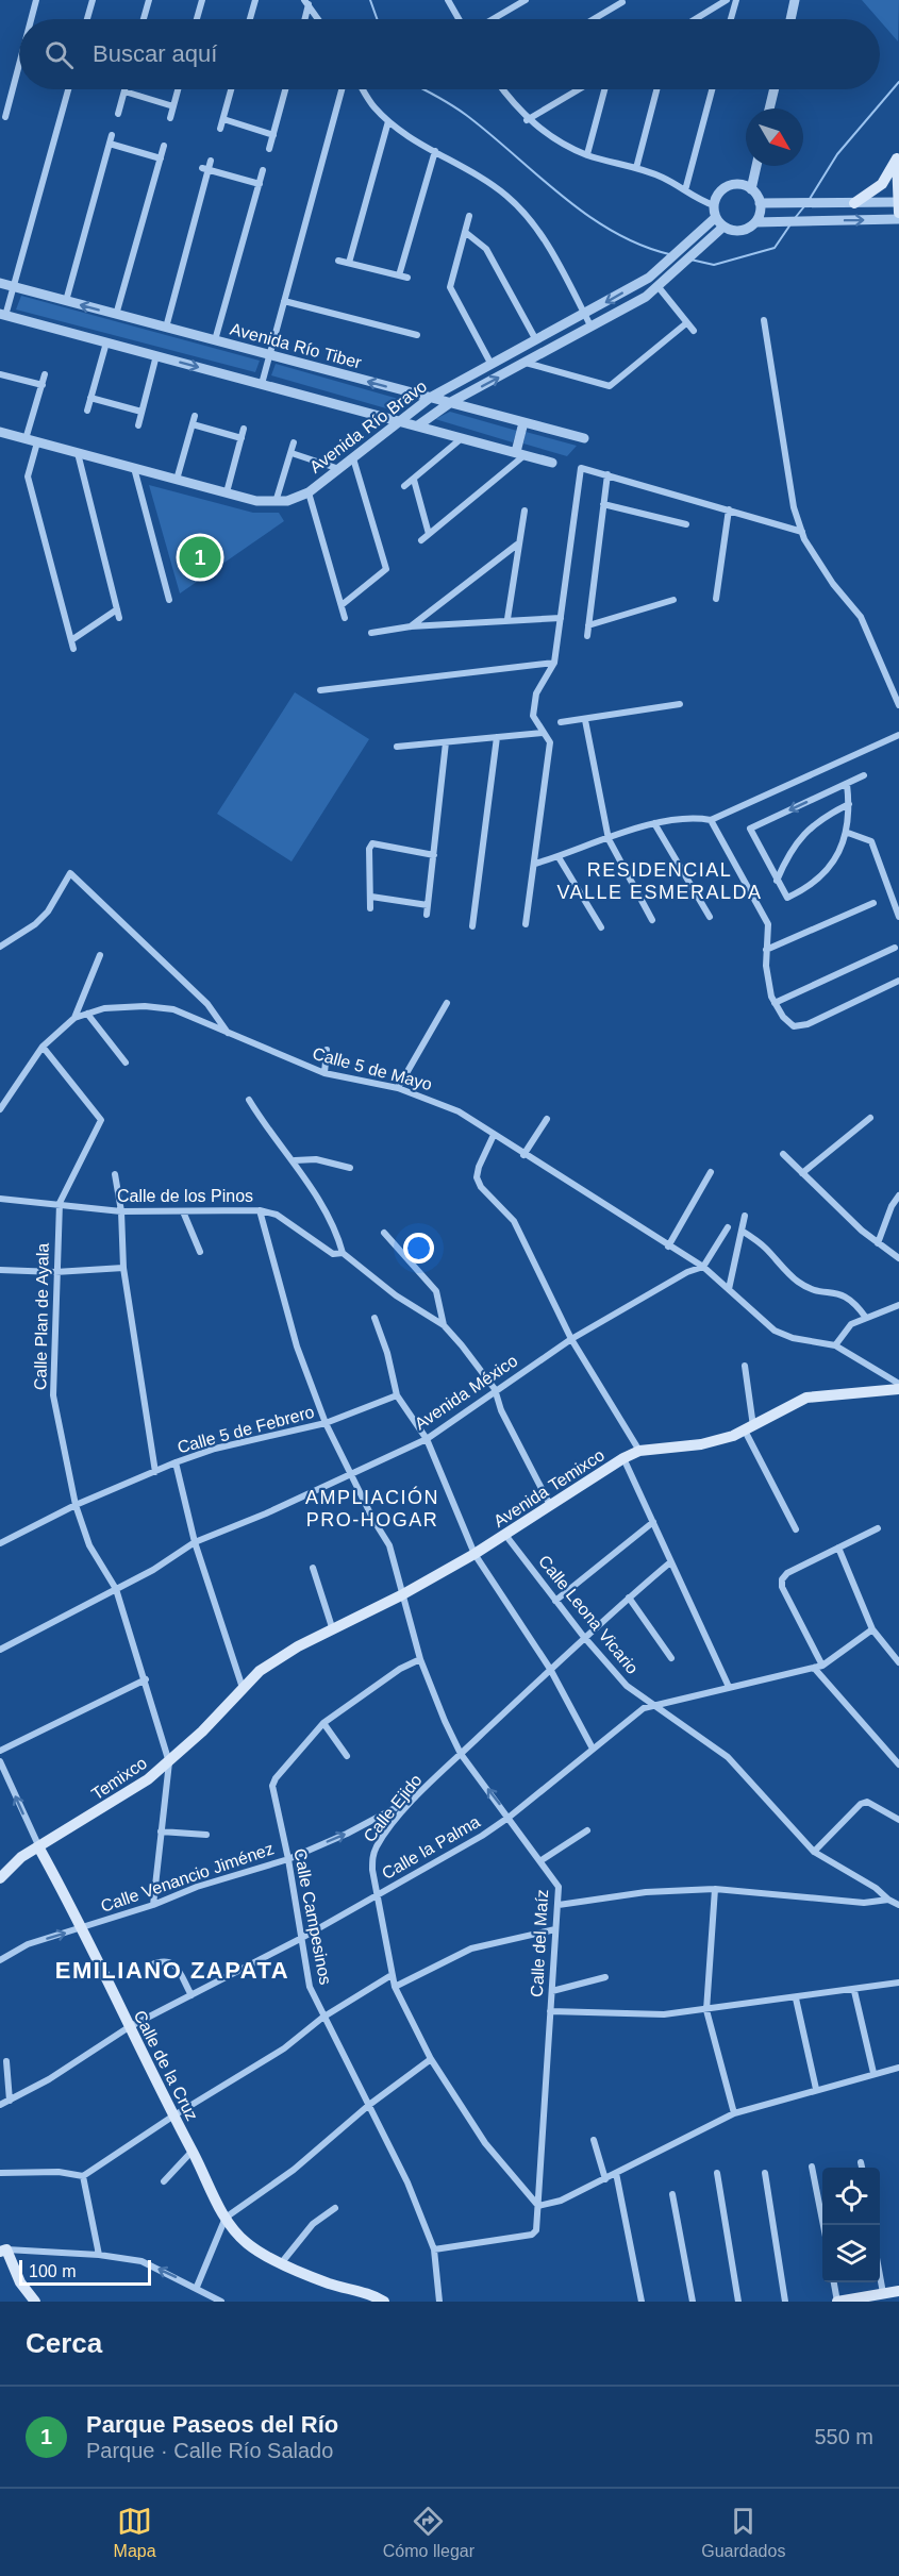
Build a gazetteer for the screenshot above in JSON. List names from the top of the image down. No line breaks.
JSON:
{"streets":{"main road":["Avenida Temixco","Temixco","Calle de la Cruz"],"street":["Avenida Río Tiber","Avenida Río Bravo","Calle 5 de Mayo","Calle de los Pinos","Calle Plan de Ayala","Avenida México","Calle 5 de Febrero","Calle Leona Vicario","Calle Ejido","Calle la Palma","Calle Venancio Jiménez","Calle Campesinos","Calle del Maíz"]},"crossings":[["Avenida Río Tiber","Avenida Río Bravo"],["Calle 5 de Mayo","Calle Plan de Ayala"],["Calle 5 de Mayo","Avenida México"],["Calle de los Pinos","Calle Plan de Ayala"],["Calle de los Pinos","Avenida México"],["Calle de los Pinos","Avenida Temixco"],["Calle de los Pinos","Calle del Maíz"],["Calle Plan de Ayala","Avenida México"],["Calle Plan de Ayala","Calle 5 de Febrero"],["Calle Plan de Ayala","Temixco"],["Calle Plan de Ayala","Calle Venancio Jiménez"],["Avenida México","Calle del Maíz"],["Calle 5 de Febrero","Calle del Maíz"],["Avenida Temixco","Calle Leona Vicario"],["Avenida Temixco","Temixco"],["Avenida Temixco","Calle del Maíz"],["Calle Leona Vicario","Calle Ejido"],["Calle Leona Vicario","Calle la Palma"],["Temixco","Calle de la Cruz"],["Calle Ejido","Calle la Palma"],["Calle Ejido","Calle Venancio Jiménez"],["Calle Ejido","Calle del Maíz"],["Calle la Palma","Calle Campesinos"],["Calle la Palma","Calle del Maíz"],["Calle la Palma","Calle de la Cruz"],["Calle Venancio Jiménez","Calle Campesinos"],["Calle Venancio Jiménez","Calle de la Cruz"],["Calle Campesinos","Calle del Maíz"]],"one_way":["Calle Venancio Jiménez"],"districts":["RESIDENCIAL VALLE ESMERALDA","AMPLIACIÓN PRO-HOGAR","EMILIANO ZAPATA"],"scale_bar":"100 m","north":"bottom right","page":{"search":"Buscar aquí","pins":"1","scale":"100 m","heading":"Cerca","list":[{"mark":"1","name":"Parque Paseos del Río","note":"Parque · Calle Río Salado","value":"550 m"}],"nav":["Mapa","Cómo llegar","Guardados"]}}
